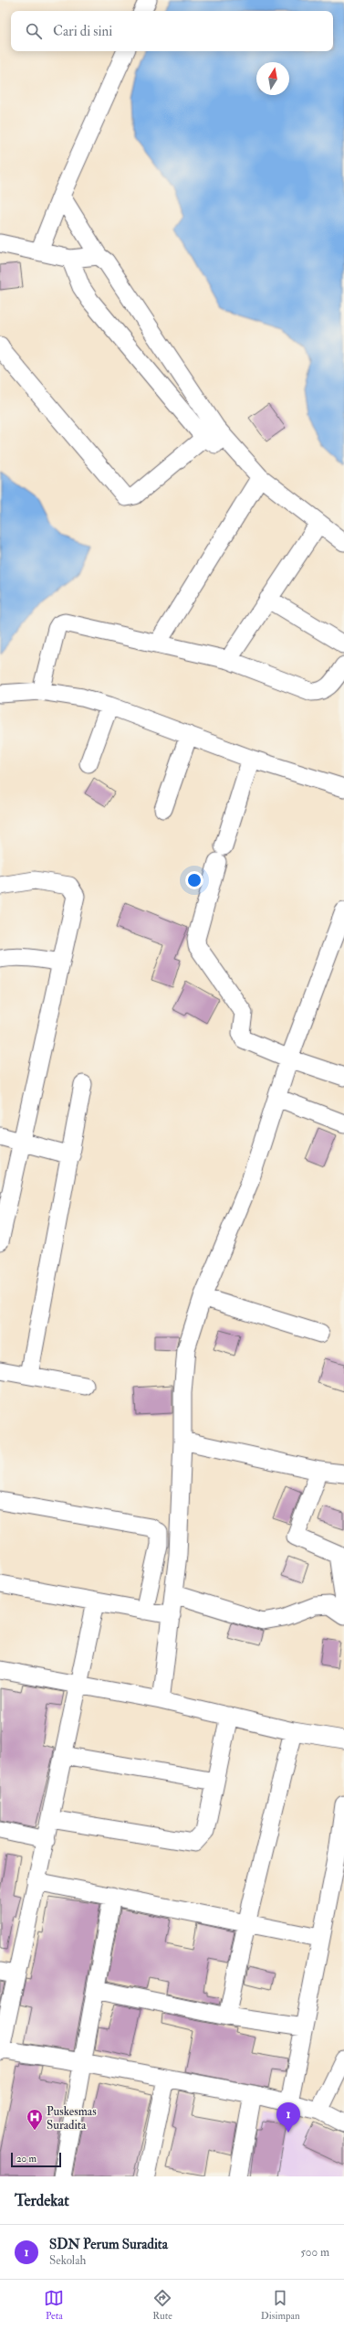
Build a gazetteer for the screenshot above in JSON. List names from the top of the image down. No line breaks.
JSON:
{"places":{"hospital":["Puskesmas Suradita"]},"scale_bar":"20 m","north":"top","page":{"search":"Cari di sini","pins":"1","scale":"20 m","heading":"Terdekat","list":[{"mark":"1","name":"SDN Perum Suradita","note":"Sekolah","value":"500 m"}],"nav":["Peta","Rute","Disimpan"]}}
